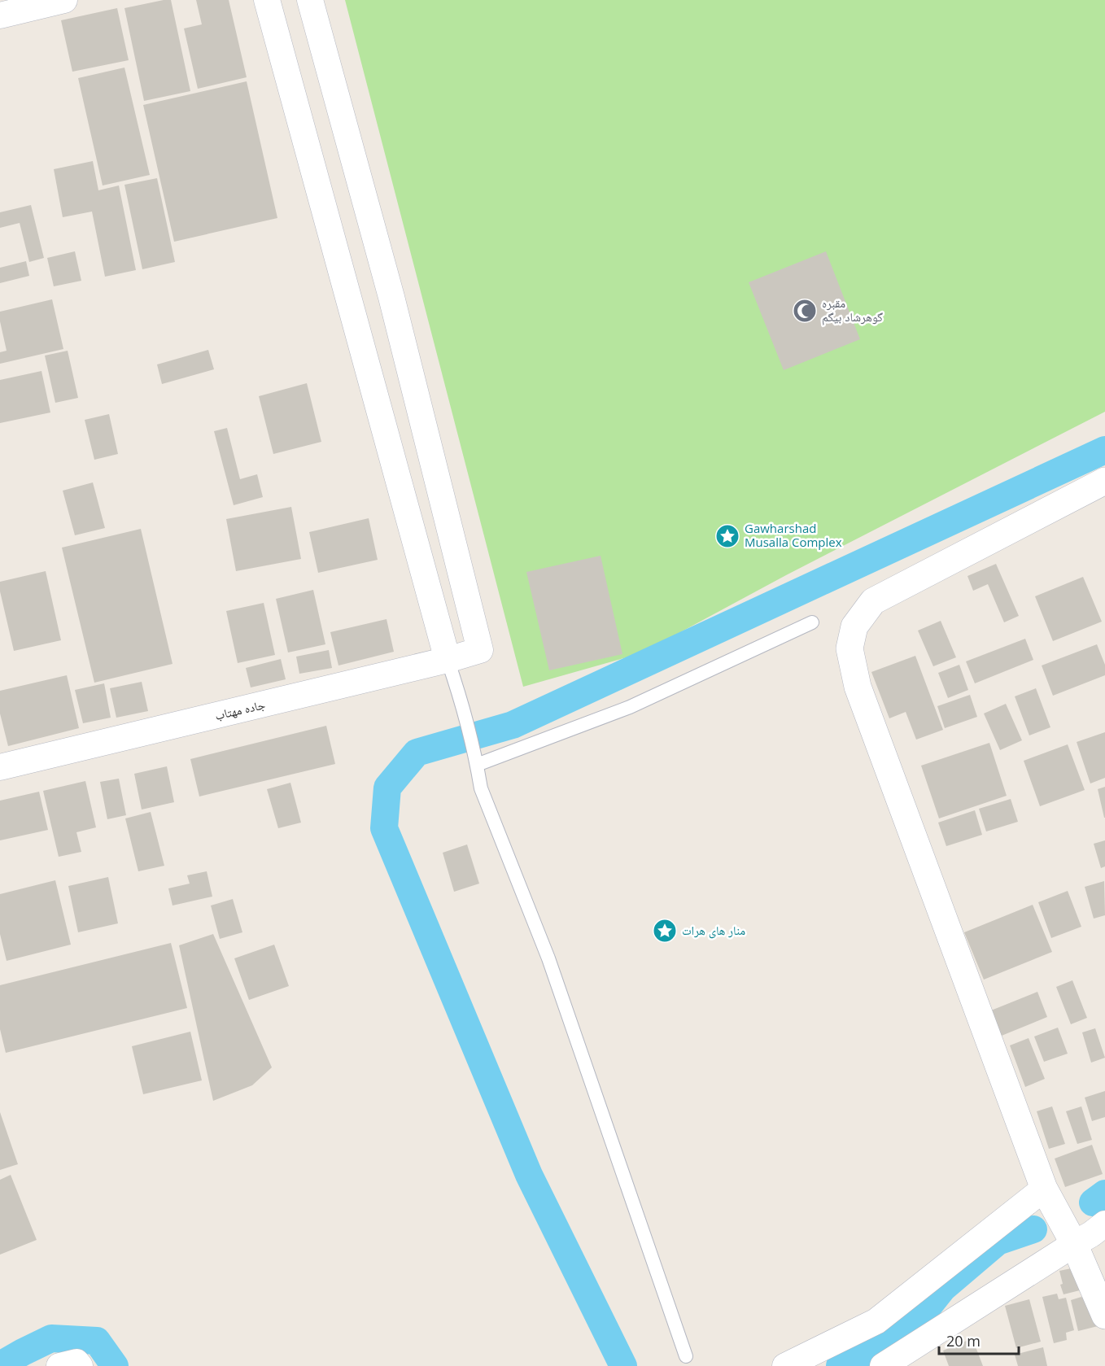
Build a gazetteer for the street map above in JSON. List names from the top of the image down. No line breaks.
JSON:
{"streets":{"street":["جاده مهتاب"]},"places":{"mosque":["مقبره گوهرشاد بیگم"],"place":["Gawharshad Musalla Complex","منار های هرات"]},"scale_bar":"20 m"}
